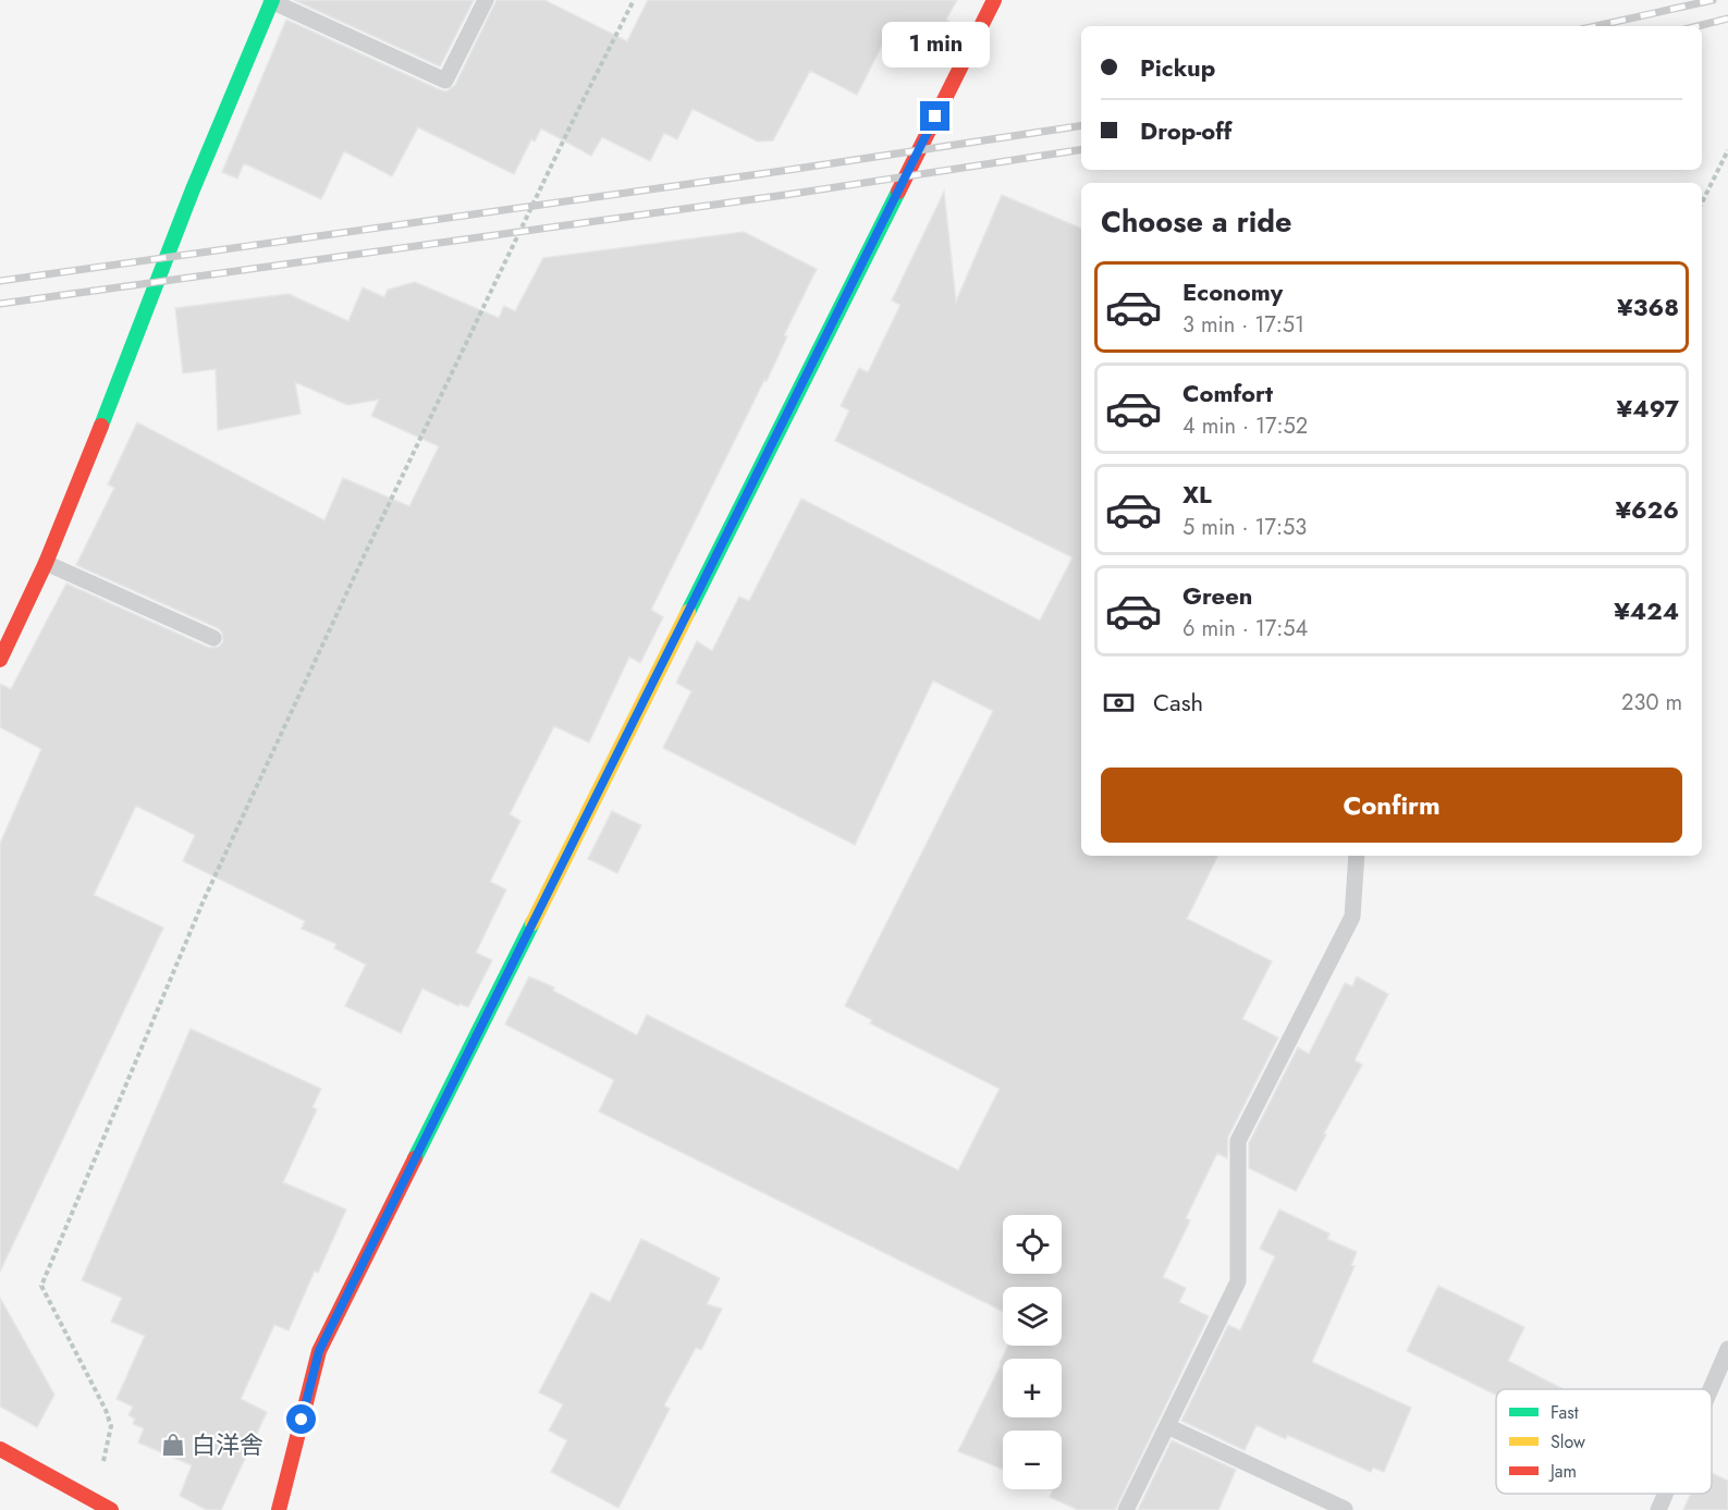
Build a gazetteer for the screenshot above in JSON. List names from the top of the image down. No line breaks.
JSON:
{"places":{"shop":["白洋舎"]},"legend":["Fast","Slow","Jam"],"page":{"bubble":"1 min","banner":["Pickup","Drop-off"],"heading":"Choose a ride","list":[{"name":"Economy","note":"3 min · 17:51","value":"¥368"},{"name":"Comfort","note":"4 min · 17:52","value":"¥497"},{"name":"XL","note":"5 min · 17:53","value":"¥626"},{"name":"Green","note":"6 min · 17:54","value":"¥424"}],"pay":["Cash","230 m"],"buttons":"Confirm","map_buttons":["+","−"]}}
